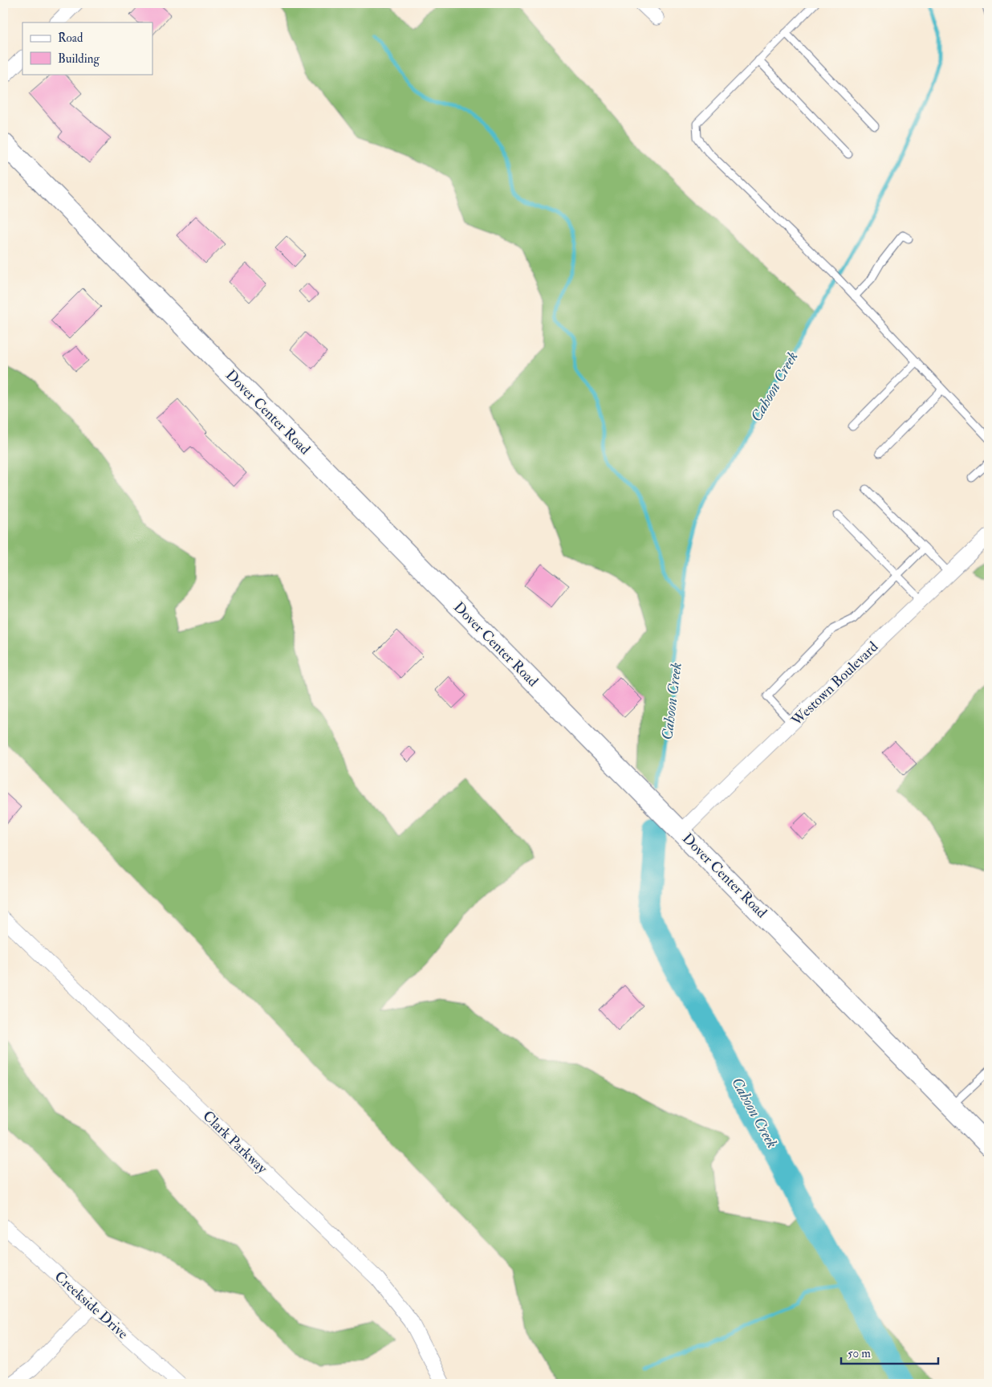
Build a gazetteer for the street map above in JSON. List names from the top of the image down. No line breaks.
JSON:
{"streets":{"street":["Dover Center Road","Westown Boulevard","Clark Parkway","Creekside Drive"]},"crossings":[["Dover Center Road","Westown Boulevard"]],"water":["Cahoon Creek"],"legend":["Road","Building"],"scale_bar":"50 m"}
